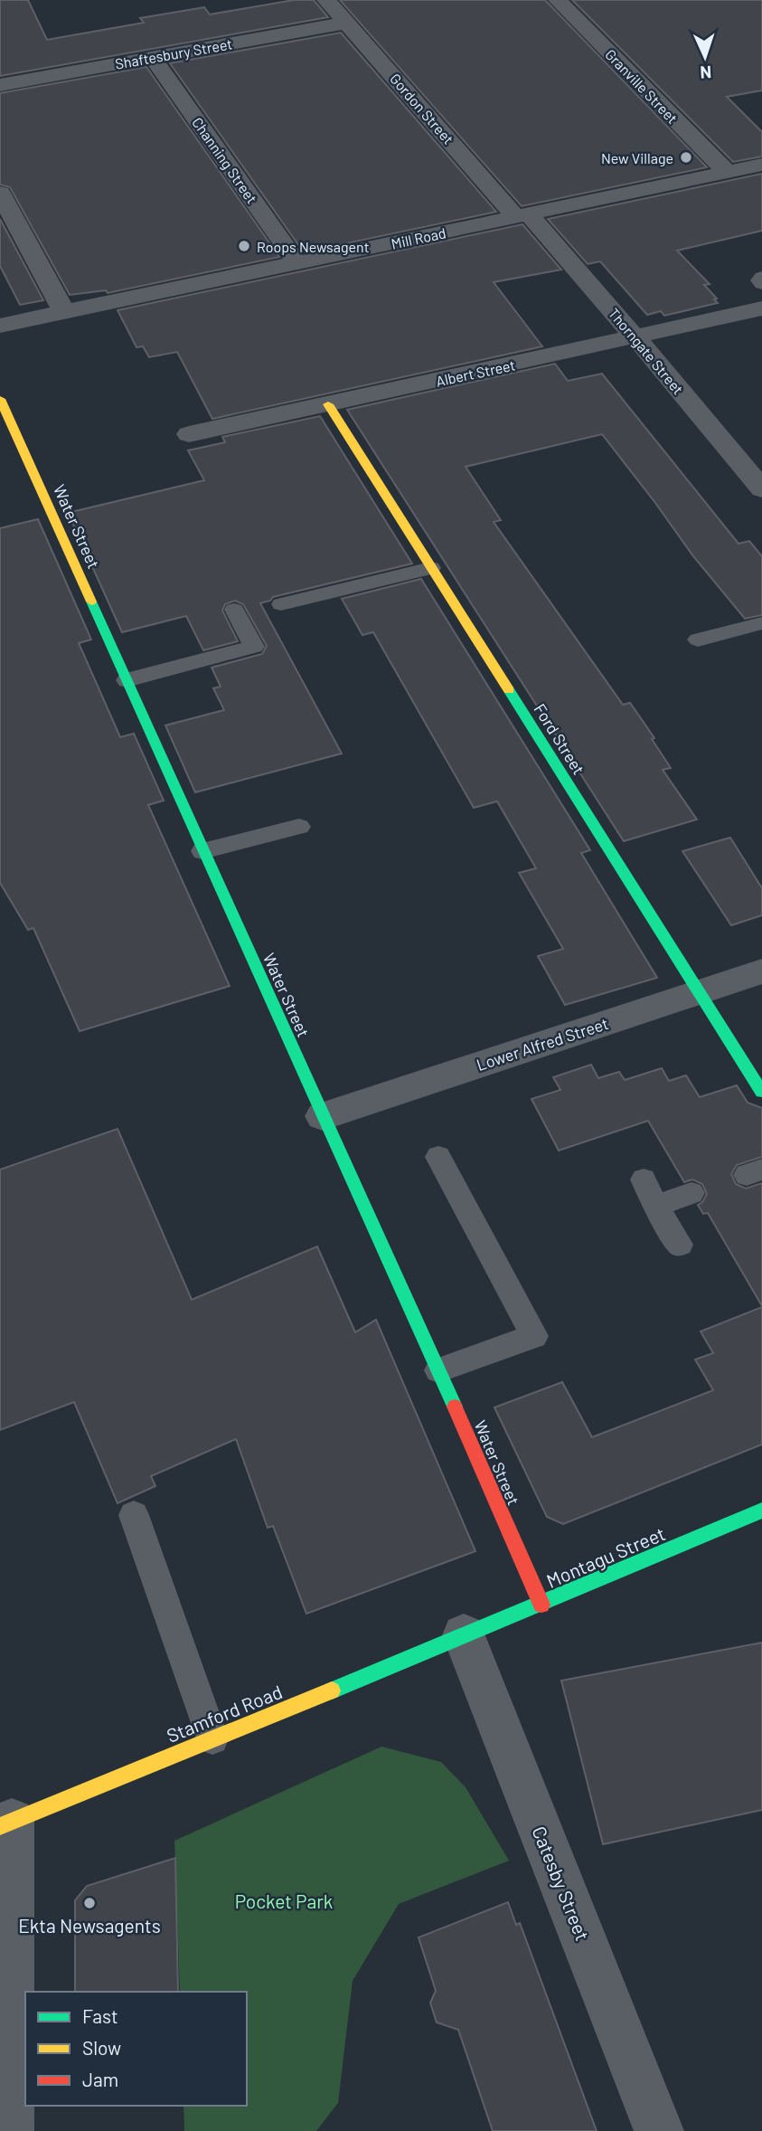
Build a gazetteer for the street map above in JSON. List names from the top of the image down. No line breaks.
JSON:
{"streets":{"street":["Shaftesbury Street","Granville Street","Gordon Street","Channing Street","Mill Road","Thorngate Street","Albert Street","Water Street","Ford Street","Lower Alfred Street","Montagu Street","Stamford Road","Catesby Street"]},"crossings":[["Shaftesbury Street","Gordon Street"],["Shaftesbury Street","Channing Street"],["Granville Street","Mill Road"],["Gordon Street","Mill Road"],["Gordon Street","Thorngate Street"],["Channing Street","Mill Road"],["Mill Road","Thorngate Street"],["Thorngate Street","Albert Street"],["Albert Street","Ford Street"],["Water Street","Lower Alfred Street"],["Water Street","Montagu Street"],["Ford Street","Lower Alfred Street"],["Montagu Street","Stamford Road"],["Montagu Street","Catesby Street"],["Stamford Road","Catesby Street"]],"parks":["Pocket Park"],"places":["New Village","Roops Newsagent","Ekta Newsagents"],"legend":["Fast","Slow","Jam"],"north":"bottom"}
